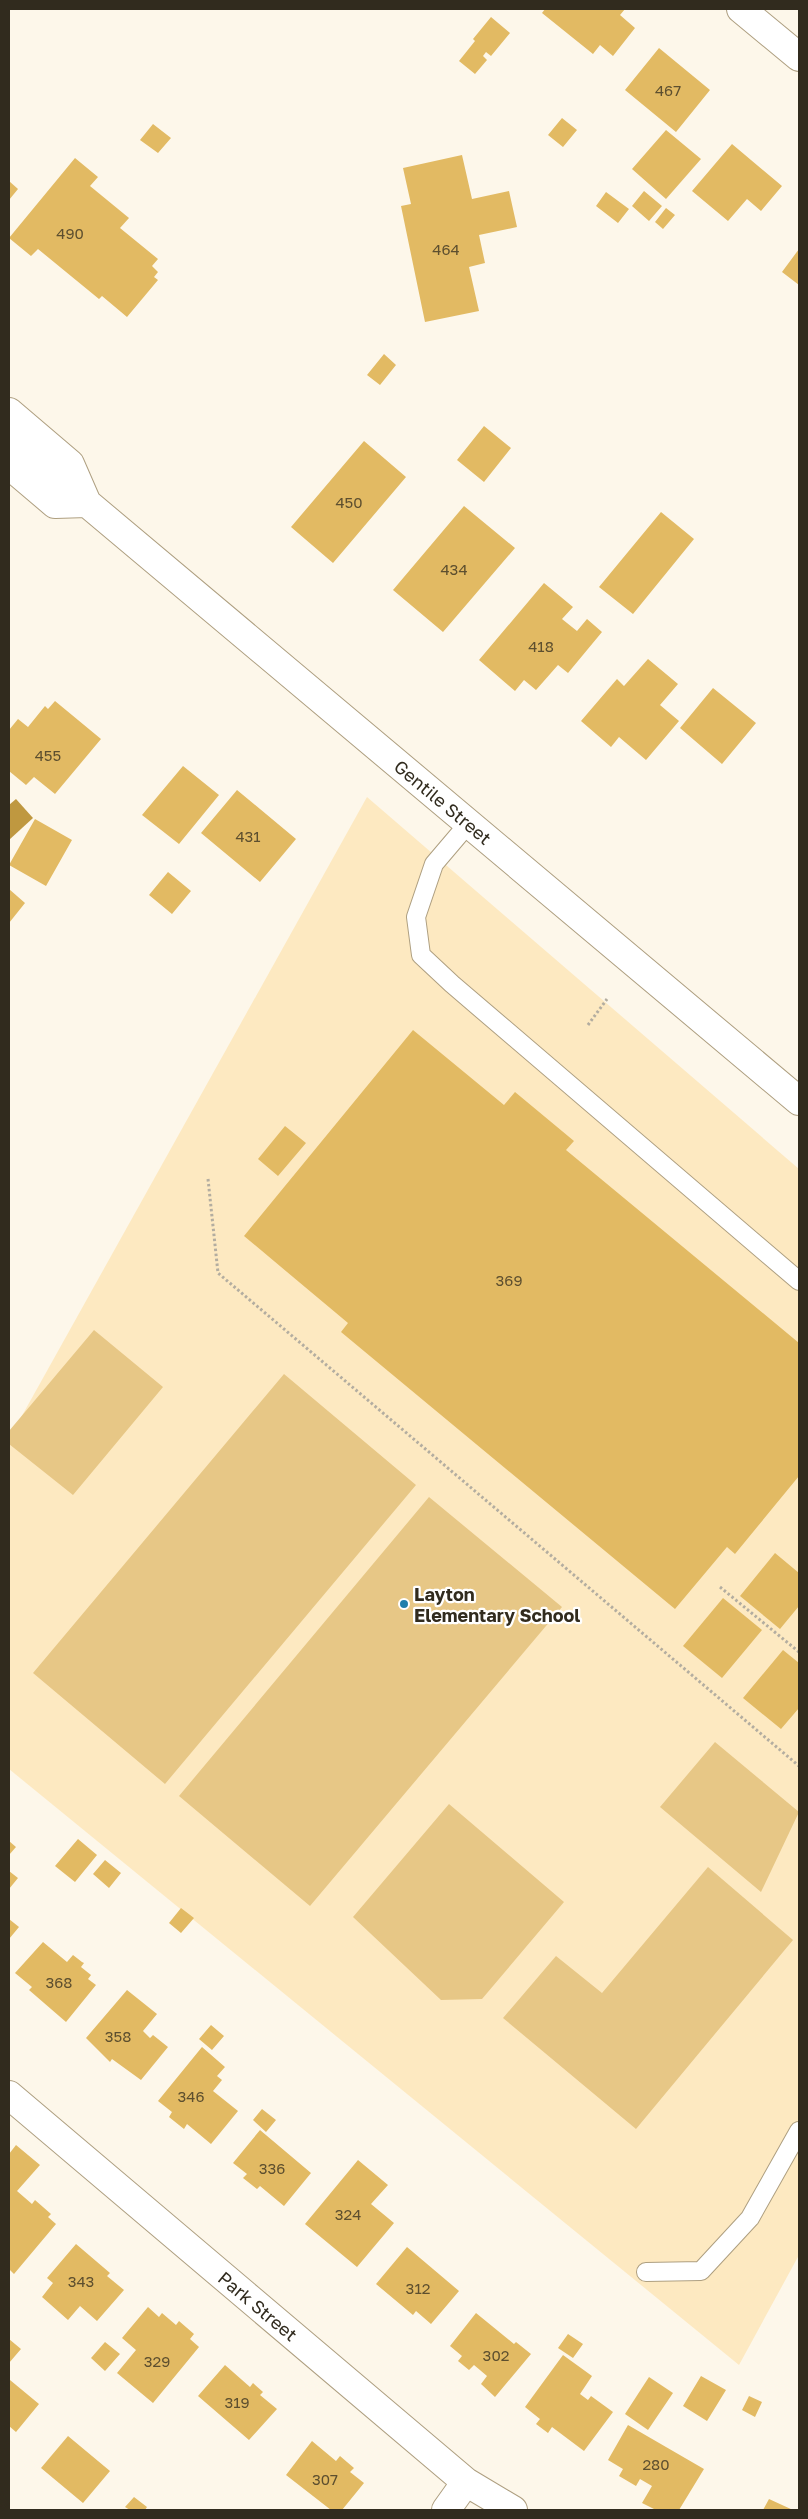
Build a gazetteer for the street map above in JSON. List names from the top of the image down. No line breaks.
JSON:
{"streets":{"main road":["Gentile Street","Park Street"]},"places":["Layton Elementary School"],"house_numbers":["467","490","464","450","434","418","455","431","369","368","358","346","336","324","343","312","302","329","319","280","307"]}
